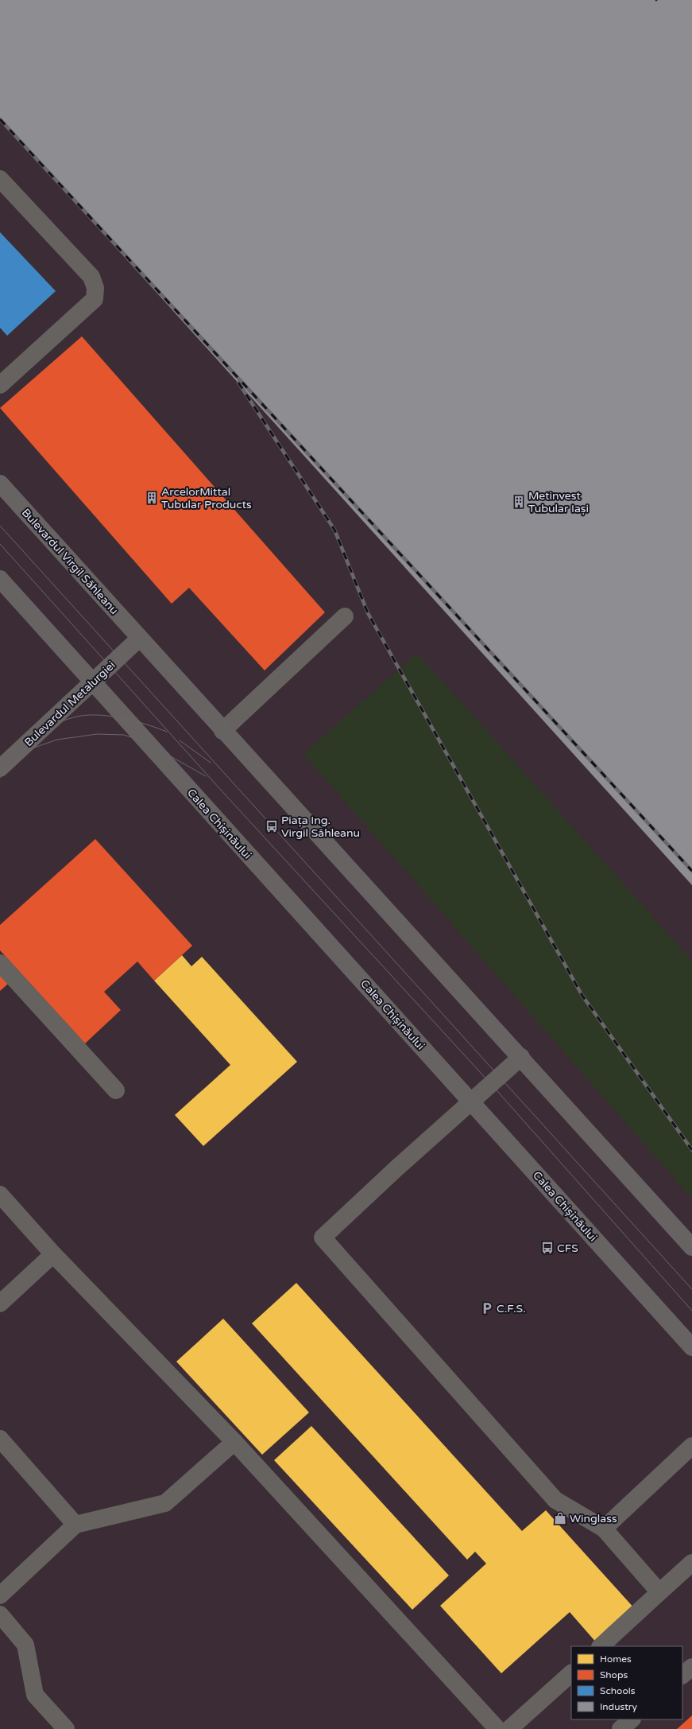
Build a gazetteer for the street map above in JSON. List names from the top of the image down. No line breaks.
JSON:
{"streets":{"main road":["Bulevardul Virgil Săhleanu","Bulevardul Metalurgiei","Calea Chișinăului"]},"crossings":[["Bulevardul Virgil Săhleanu","Bulevardul Metalurgiei"],["Bulevardul Metalurgiei","Calea Chișinăului"]],"places":{"building":["ArcelorMittal Tubular Products","Metinvest Tubular Iași"],"bus stop":["Piața Ing. Virgil Săhleanu","CFS"],"parking":["C.F.S."],"shop":["Winglass"]},"legend":["Homes","Shops","Schools","Industry"]}
